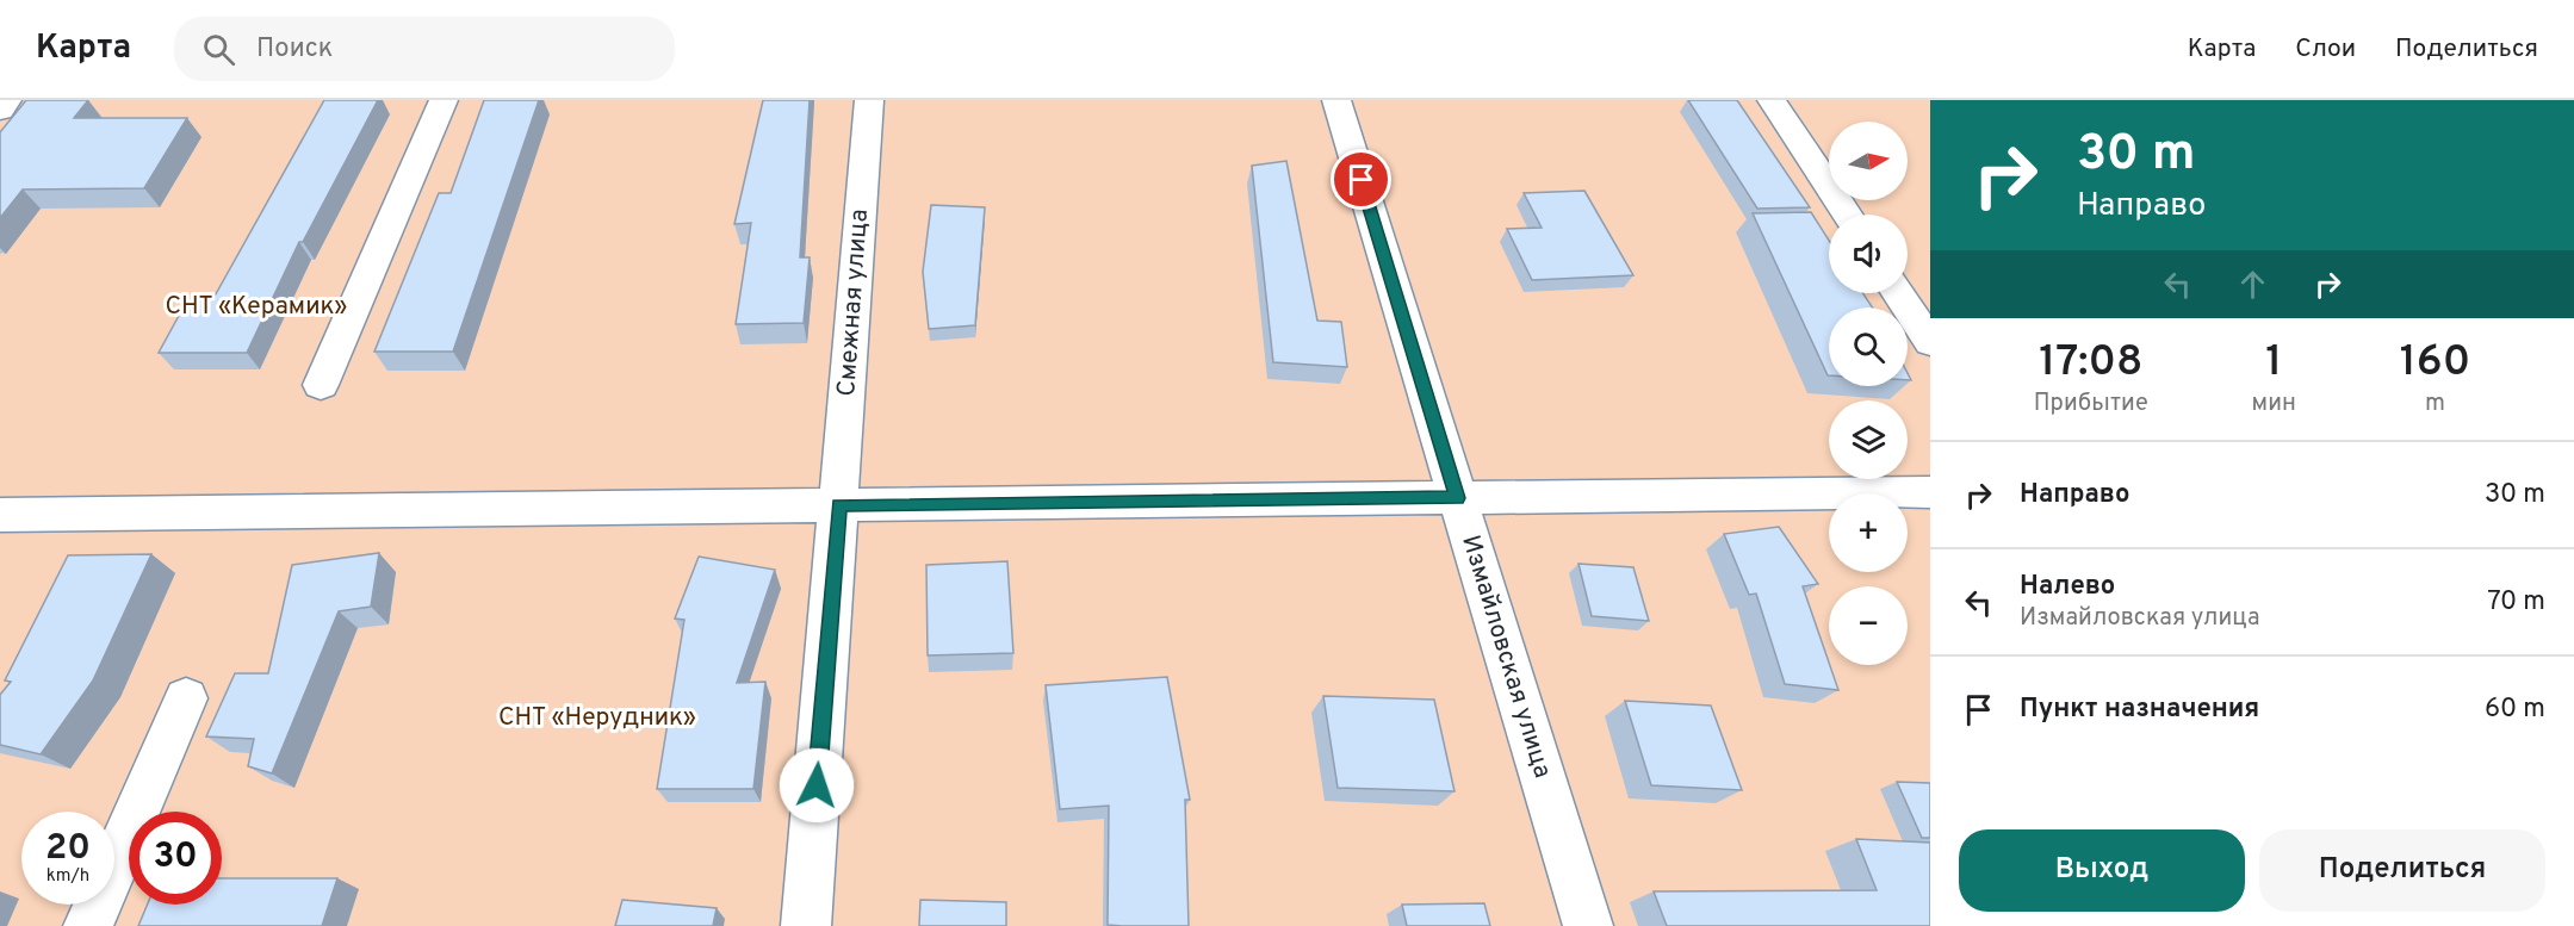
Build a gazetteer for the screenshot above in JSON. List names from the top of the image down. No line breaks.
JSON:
{"streets":{"street":["Смежная улица","Измайловская улица"]},"parks":["СНТ «Керамик»","СНТ «Нерудник»"],"north":"right","page":{"header":"Карта","search":"Поиск","nav":["Карта","Слои","Поделиться"],"turn":["30 m","Направо"],"map_buttons":["+","−"],"eta":["17:08","Прибытие","1","мин","160","m"],"list":[{"name":"Направо","value":"30 m"},{"name":"Налево","note":"Измайловская улица","value":"70 m"},{"name":"Пункт назначения","value":"60 m"}],"speed":"20 km/h","limit":"30","buttons":["Выход","Поделиться"]}}
